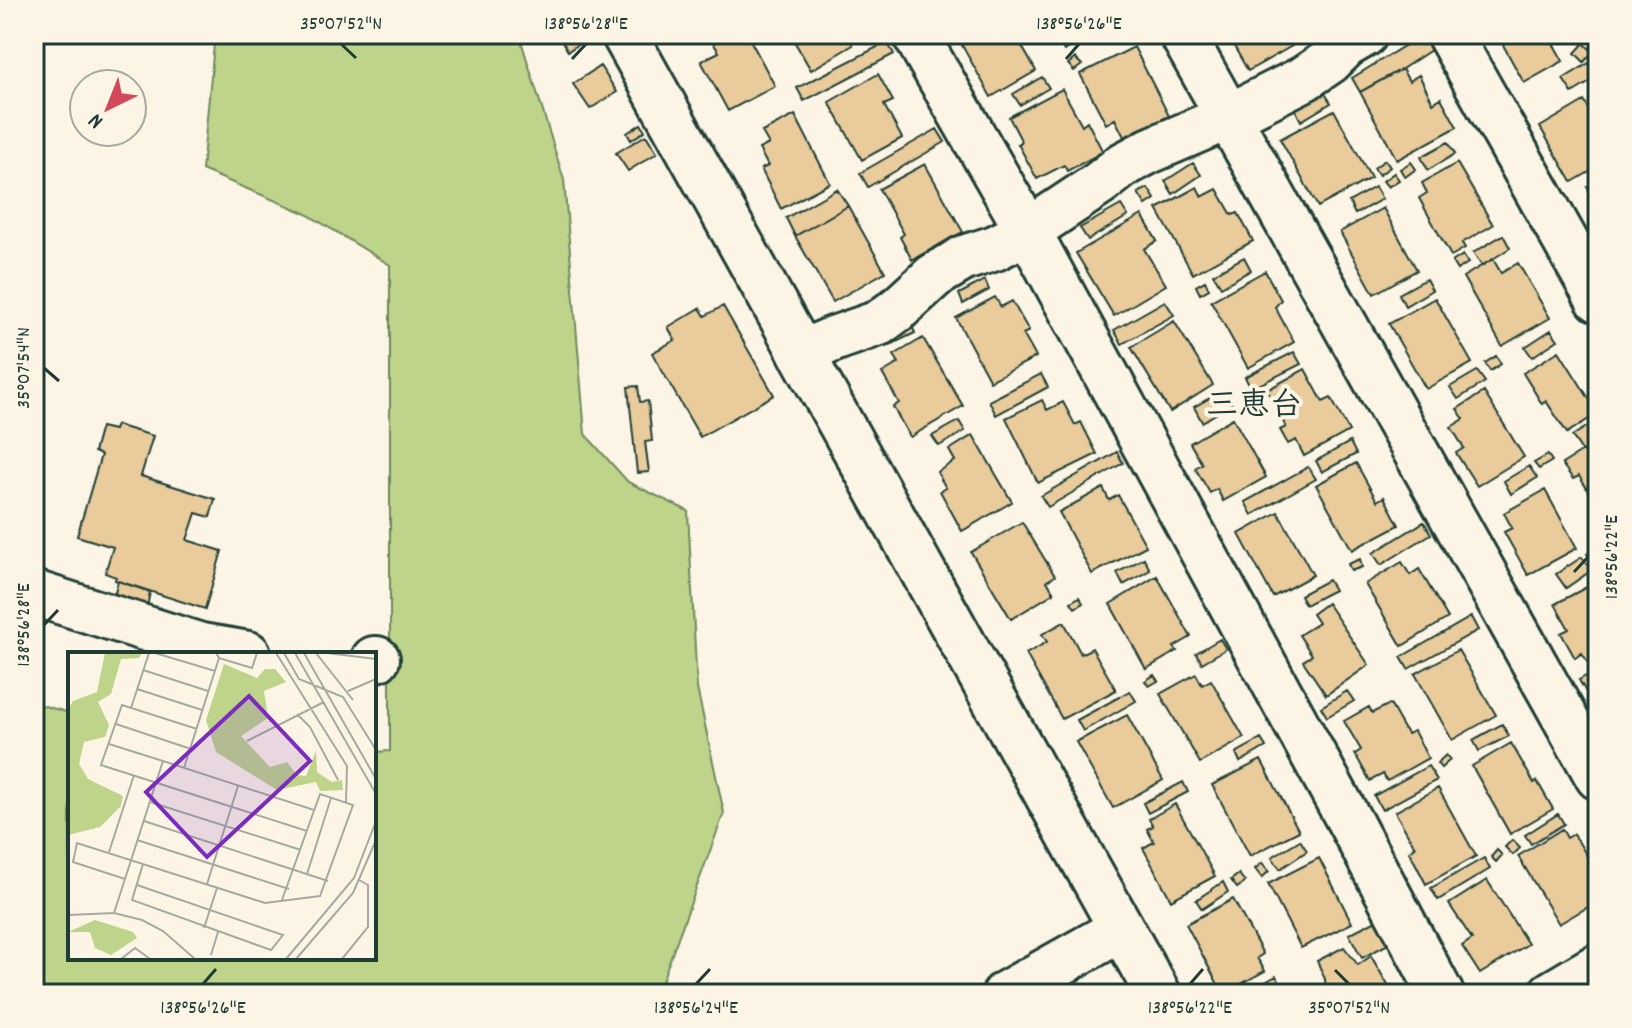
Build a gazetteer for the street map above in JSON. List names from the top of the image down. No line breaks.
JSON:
{"districts":["三恵台"],"north":"bottom left","coordinates":["35°07'52\"N","138°56'28\"E","138°56'26\"E","35°07'54\"N","138°56'22\"E","138°56'24\"E"]}
